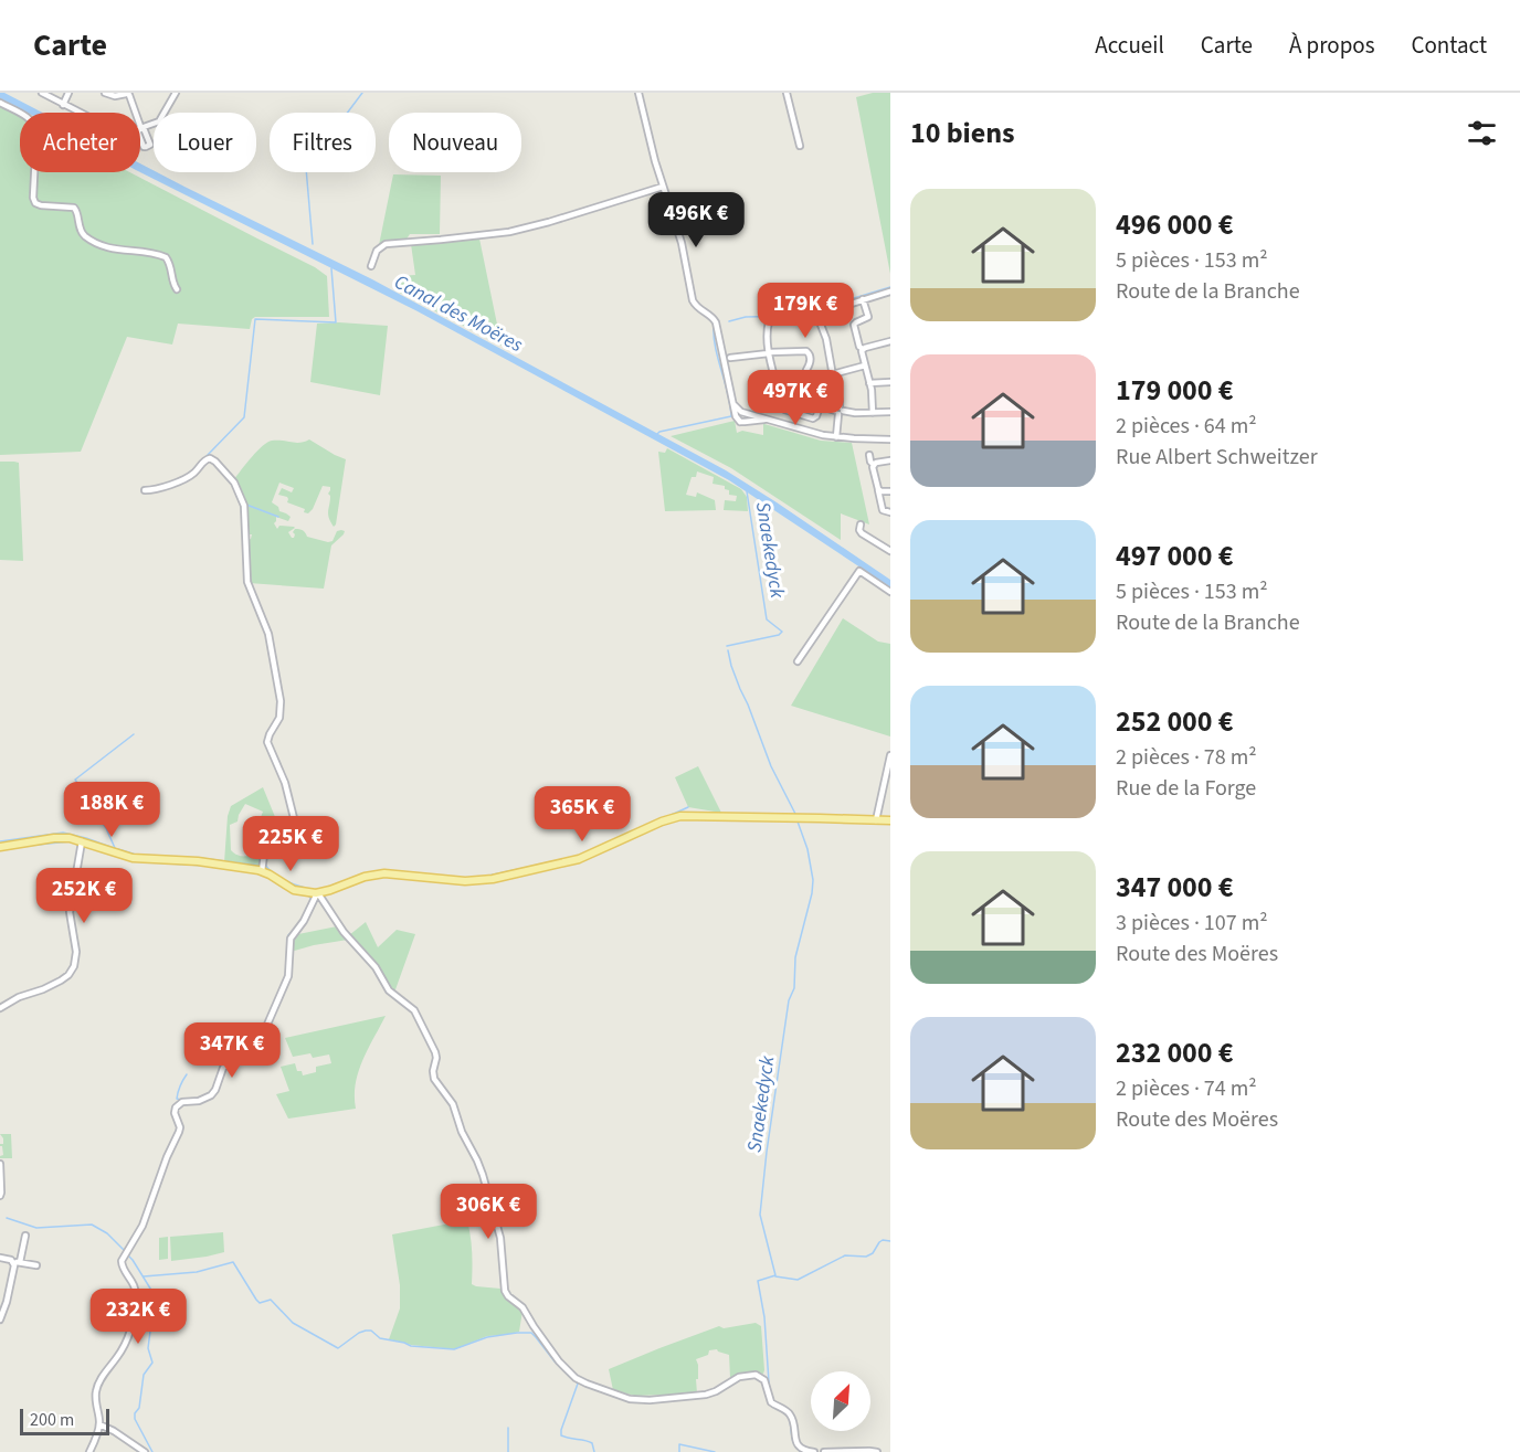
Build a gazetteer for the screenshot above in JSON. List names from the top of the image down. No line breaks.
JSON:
{"water":["Canal des Moëres","Snaekedyck"],"scale_bar":"200 m","north":"top right","page":{"header":"Carte","nav":["Accueil","Carte","À propos","Contact"],"heading":"10 biens","chip":["Acheter","Louer","Filtres","Nouveau"],"list":[{"name":"496 000 €","note":"5 pièces · 153 m² · Route de la Branche"},{"name":"179 000 €","note":"2 pièces · 64 m² · Rue Albert Schweitzer"},{"name":"497 000 €","note":"5 pièces · 153 m² · Route de la Branche"},{"name":"252 000 €","note":"2 pièces · 78 m² · Rue de la Forge"},{"name":"347 000 €","note":"3 pièces · 107 m² · Route des Moëres"},{"name":"232 000 €","note":"2 pièces · 74 m² · Route des Moëres"}],"price":["496K €","179K €","497K €","188K €","365K €","225K €","252K €","347K €","306K €","232K €"],"scale":"200 m"}}
